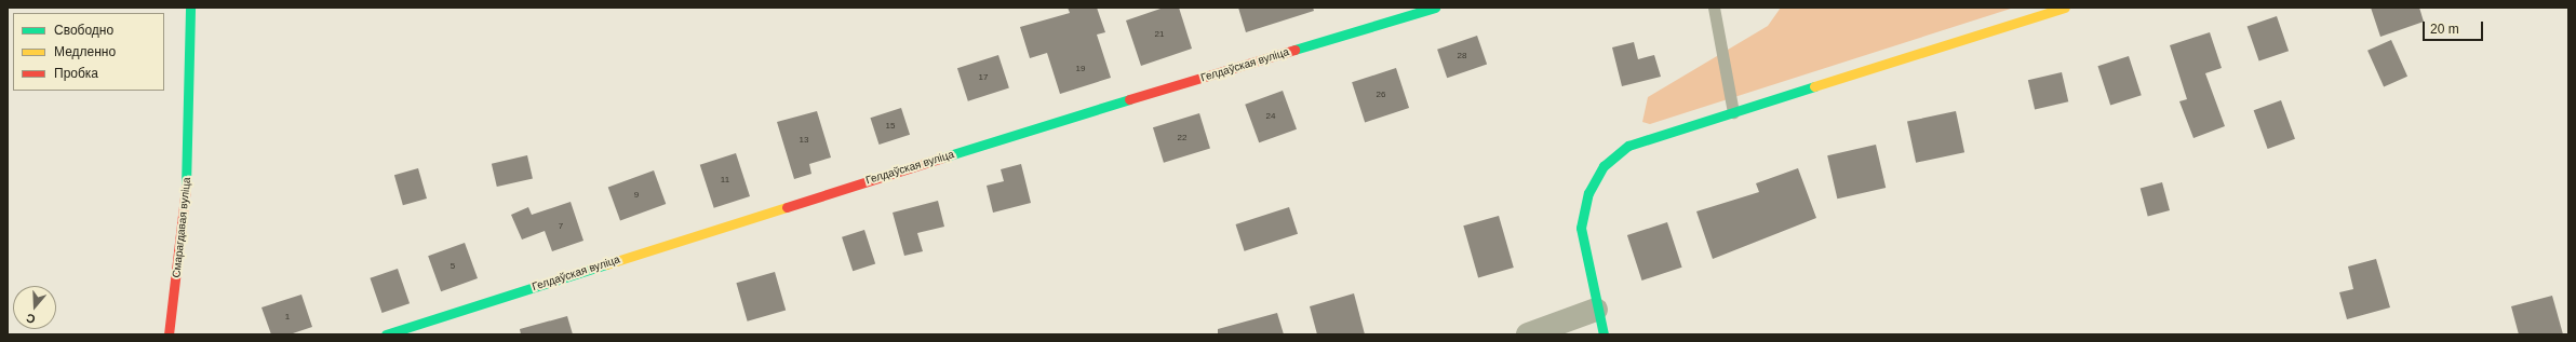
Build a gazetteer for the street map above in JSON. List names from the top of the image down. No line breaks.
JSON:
{"streets":{"street":["Гелдаўская вуліца","Смарагдавая вуліца"]},"house_numbers":["21","28","19","17","26","24","15","22","13","11","9","7","5","1"],"legend":["Свободно","Медленно","Пробка"],"scale_bar":"20 m","north":"bottom"}
